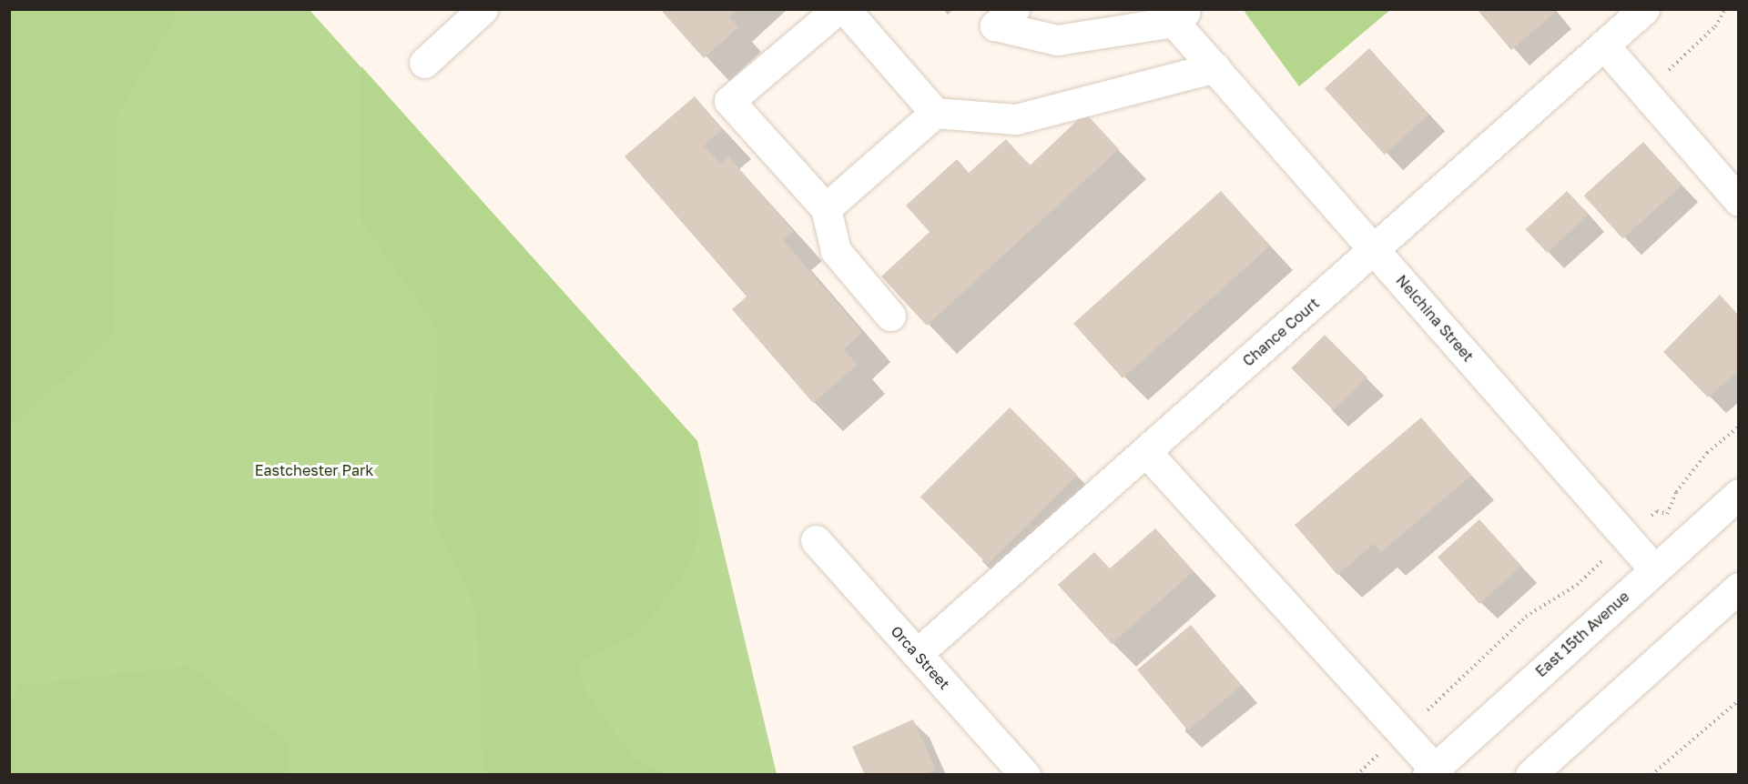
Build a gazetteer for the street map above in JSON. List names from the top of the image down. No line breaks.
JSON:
{"streets":{"street":["Nelchina Street","Chance Court","East 15th Avenue","Orca Street"]},"crossings":[["Nelchina Street","Chance Court"],["Nelchina Street","East 15th Avenue"],["Chance Court","Orca Street"]],"parks":["Eastchester Park"]}
